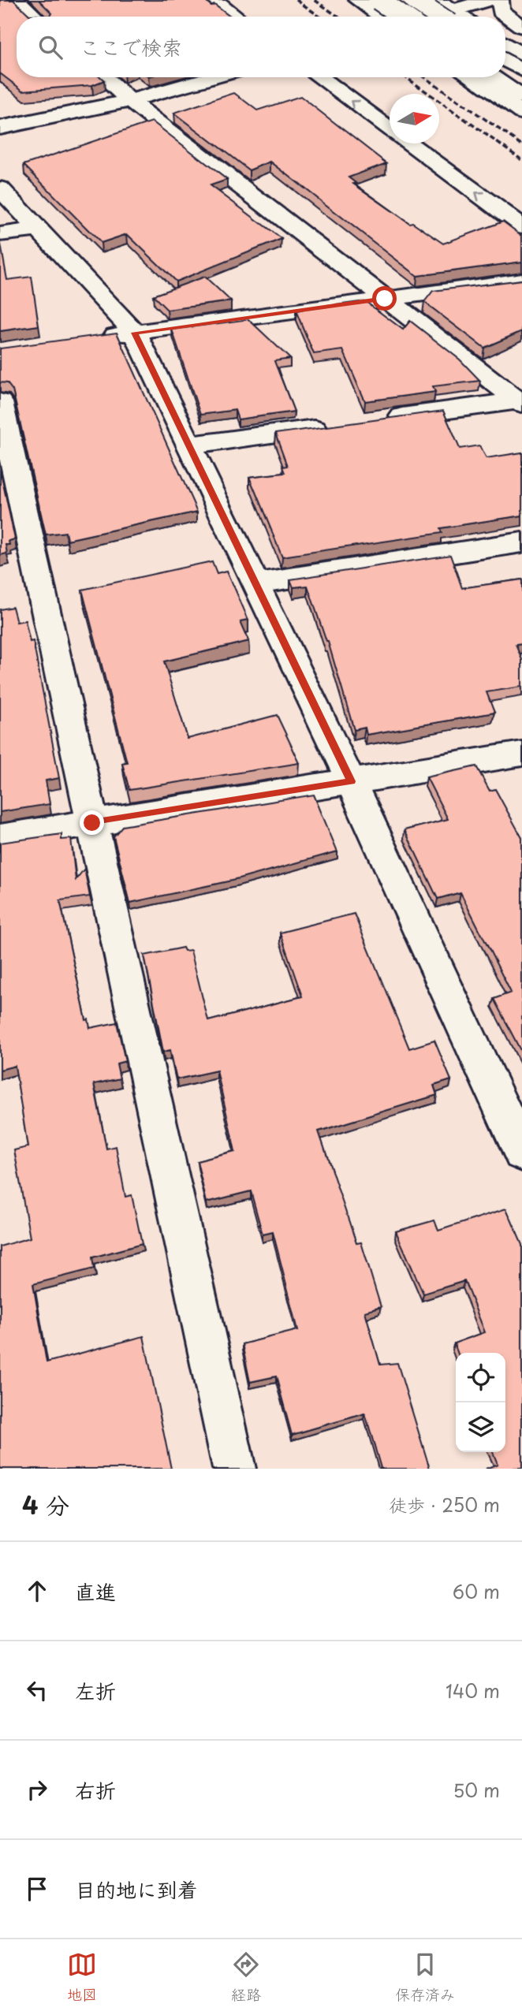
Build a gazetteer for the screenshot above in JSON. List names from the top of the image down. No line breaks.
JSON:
{"north":"right","page":{"search":"ここで検索","heading":["4 分","徒歩 · 250 m"],"list":[["直進","60 m"],["左折","140 m"],["右折","50 m"],"目的地に到着"],"nav":["地図","経路","保存済み"]}}
